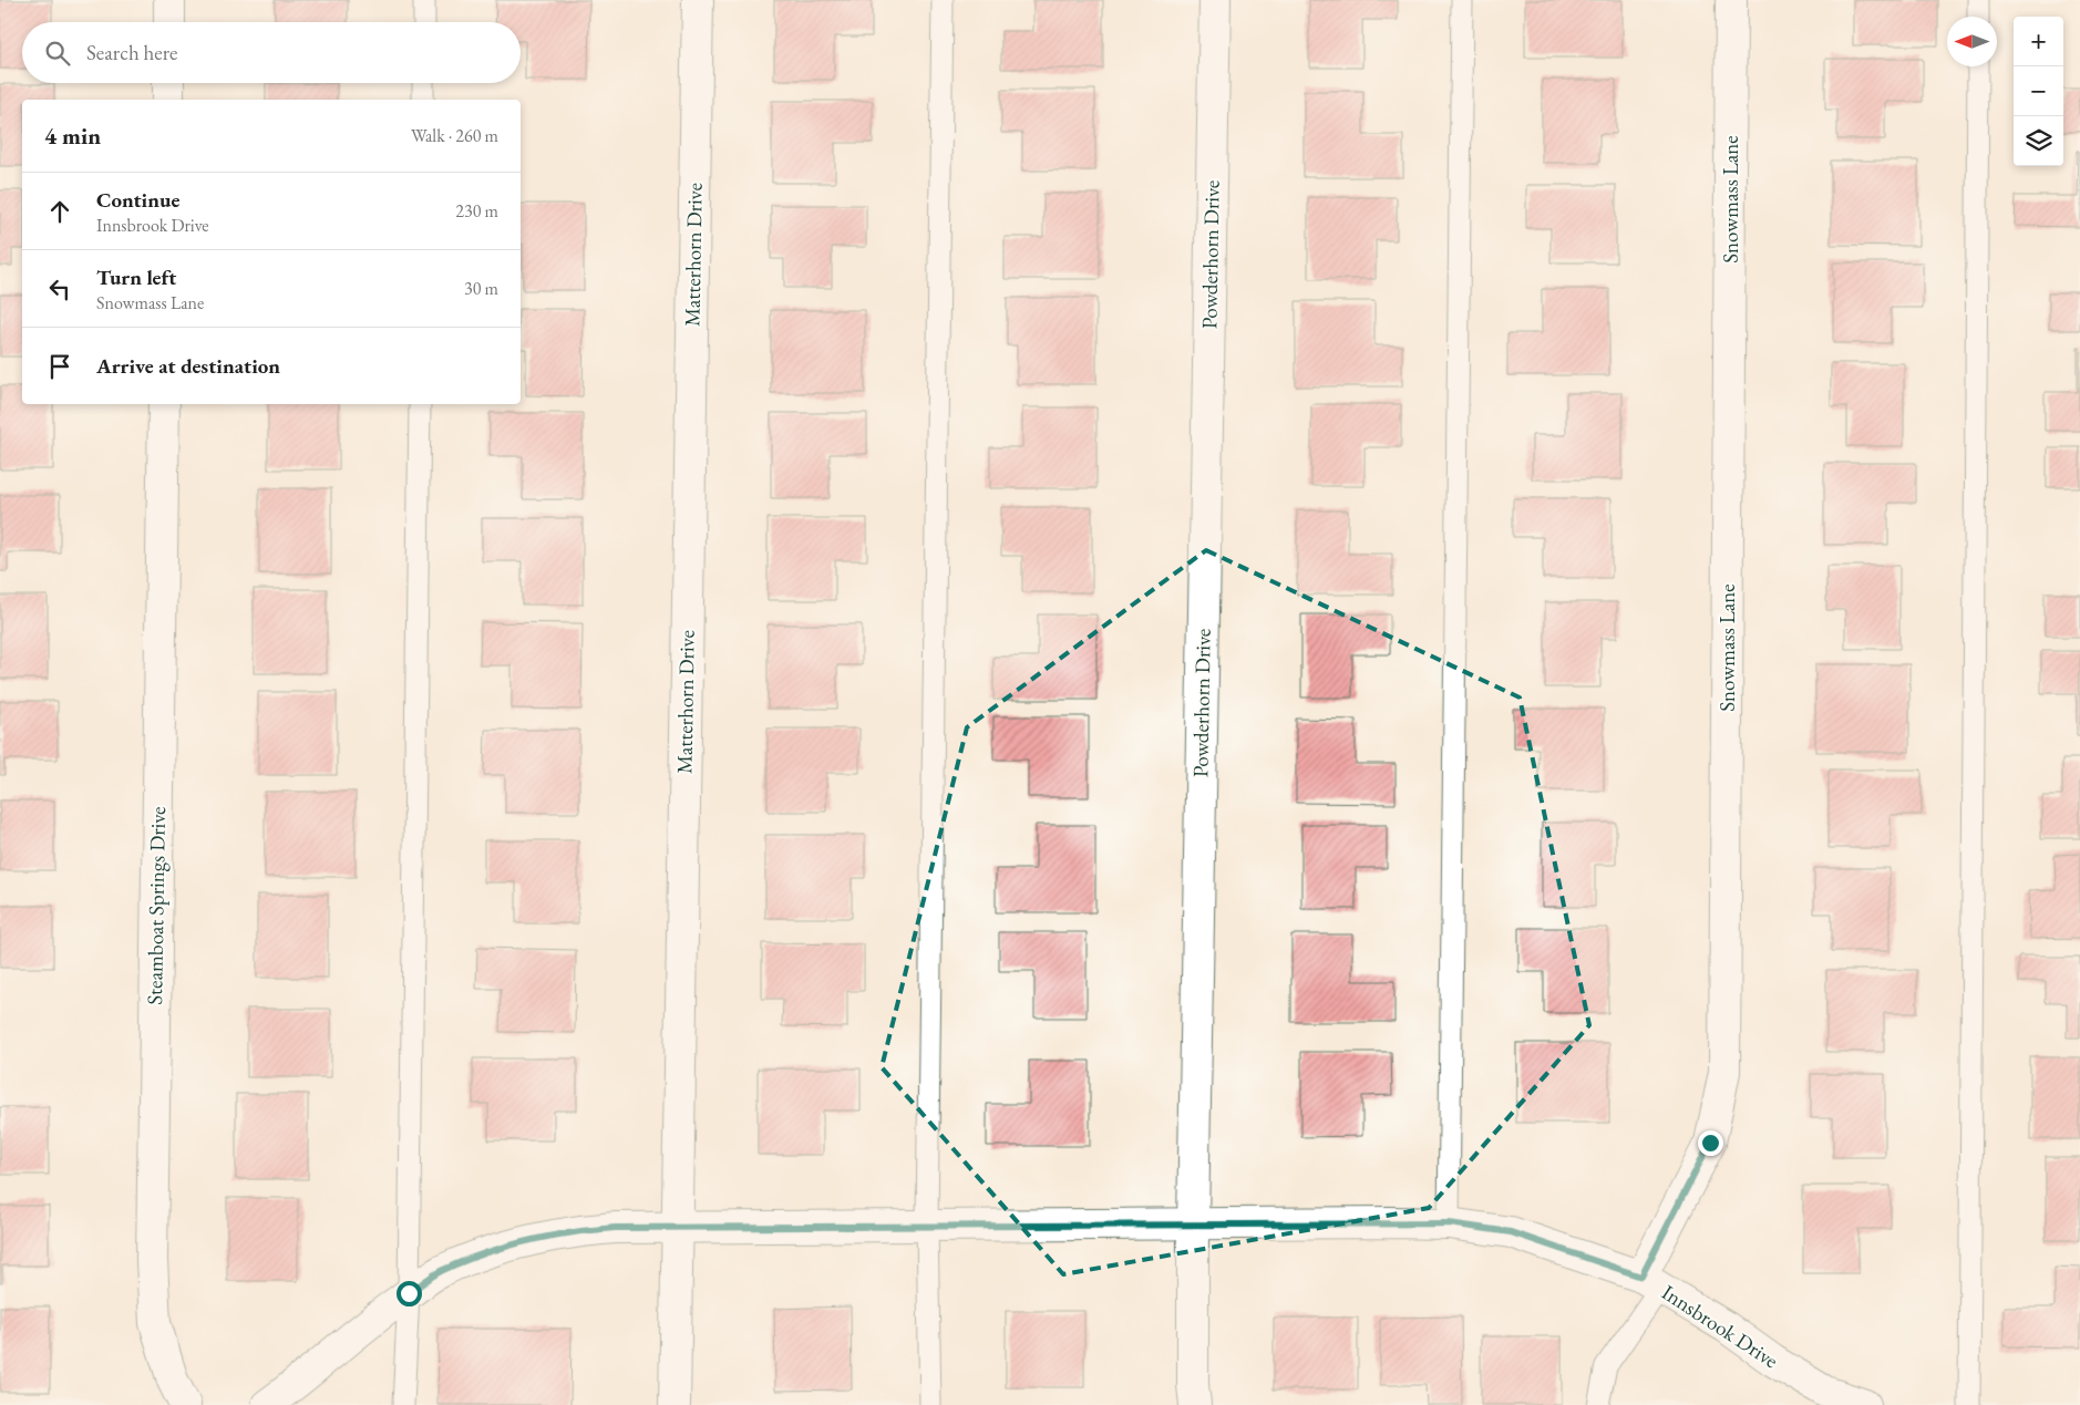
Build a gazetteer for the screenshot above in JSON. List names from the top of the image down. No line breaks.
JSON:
{"streets":{"street":["Snowmass Lane","Matterhorn Drive","Powderhorn Drive","Steamboat Springs Drive","Innsbrook Drive"]},"crossings":[["Snowmass Lane","Innsbrook Drive"],["Matterhorn Drive","Innsbrook Drive"],["Powderhorn Drive","Innsbrook Drive"]],"north":"left","page":{"map_buttons":["+","−"],"search":"Search here","heading":["4 min","Walk · 260 m"],"list":[["Continue","Innsbrook Drive","230 m"],["Turn left","Snowmass Lane","30 m"],"Arrive at destination"]}}
